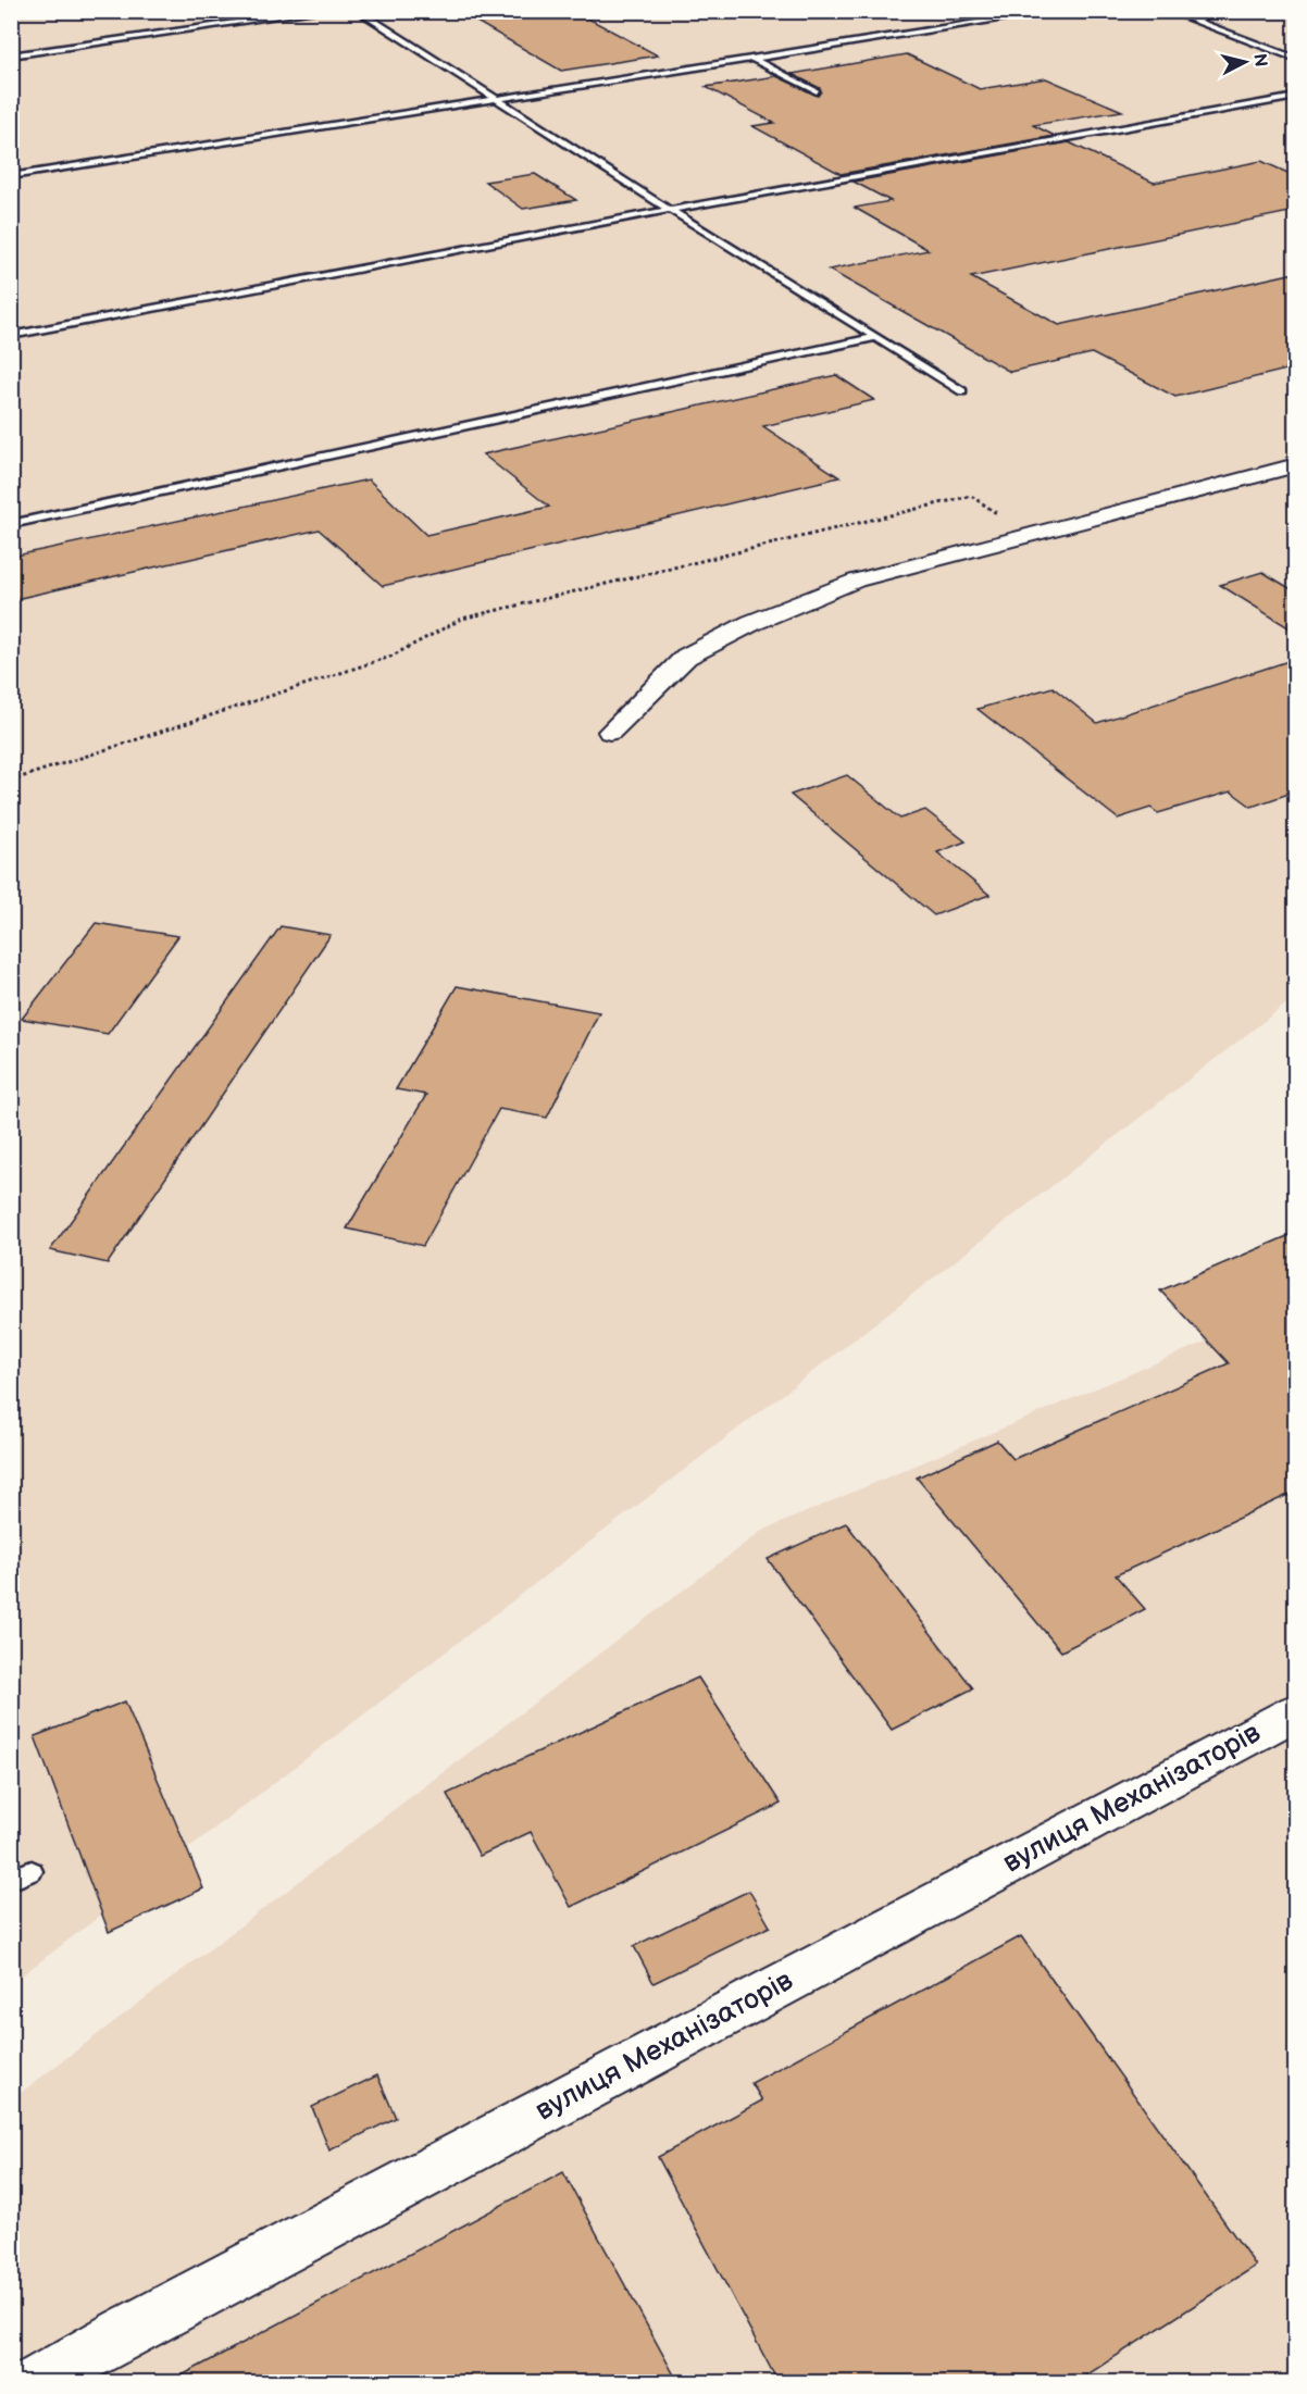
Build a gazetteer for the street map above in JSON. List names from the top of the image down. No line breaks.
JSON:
{"streets":{"street":["вулиця Механізаторів"]},"north":"right"}
